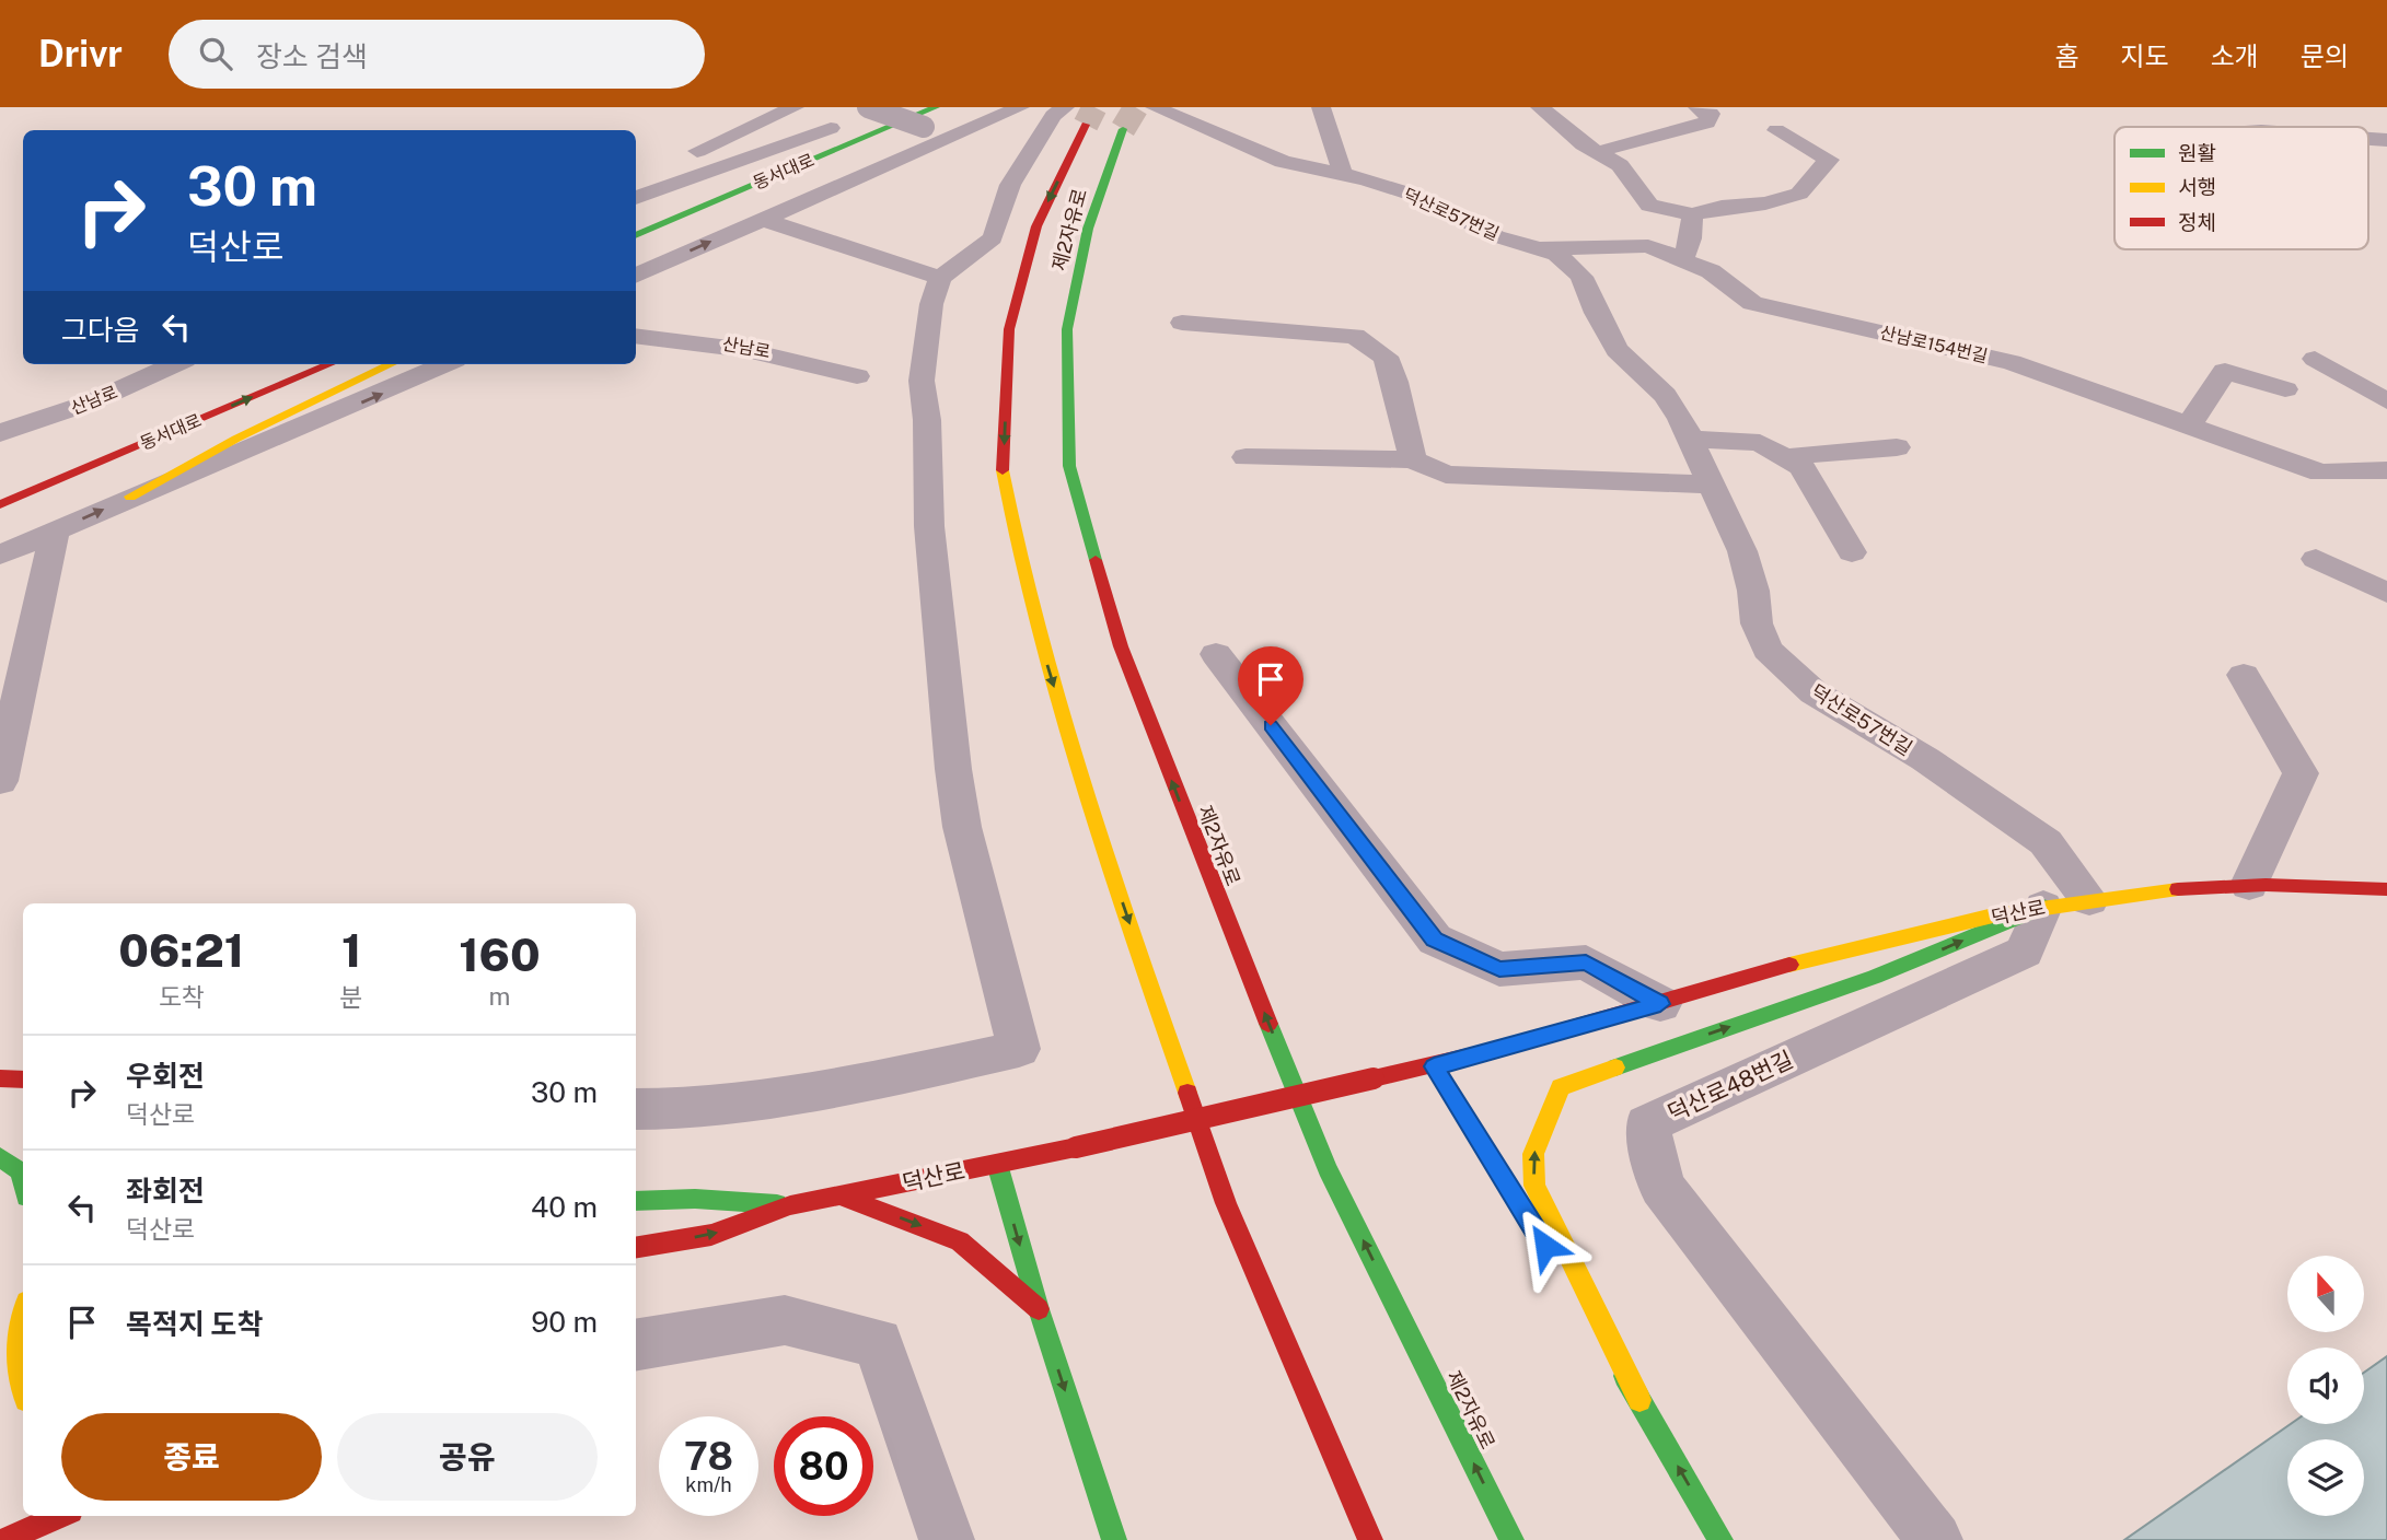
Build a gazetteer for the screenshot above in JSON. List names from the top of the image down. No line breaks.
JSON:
{"streets":{"main road":["동서대로","제2자유로","덕산로"],"street":["덕산로57번길","산남로154번길","산남로","덕산로48번길"]},"crossings":[["덕산로57번길","산남로154번길"],["덕산로57번길","덕산로"],["덕산로","덕산로48번길"]],"legend":["원활","서행","정체"],"north":"top","page":{"header":"Drivr","search":"장소 검색","nav":["홈","지도","소개","문의"],"turn":["30 m","덕산로"],"then":"그다음","eta":["06:21","도착","1","분","160","m"],"list":[{"name":"우회전","note":"덕산로","value":"30 m"},{"name":"좌회전","note":"덕산로","value":"40 m"},{"name":"목적지 도착","value":"90 m"}],"buttons":["종료","공유"],"speed":"78 km/h","limit":"80"}}
